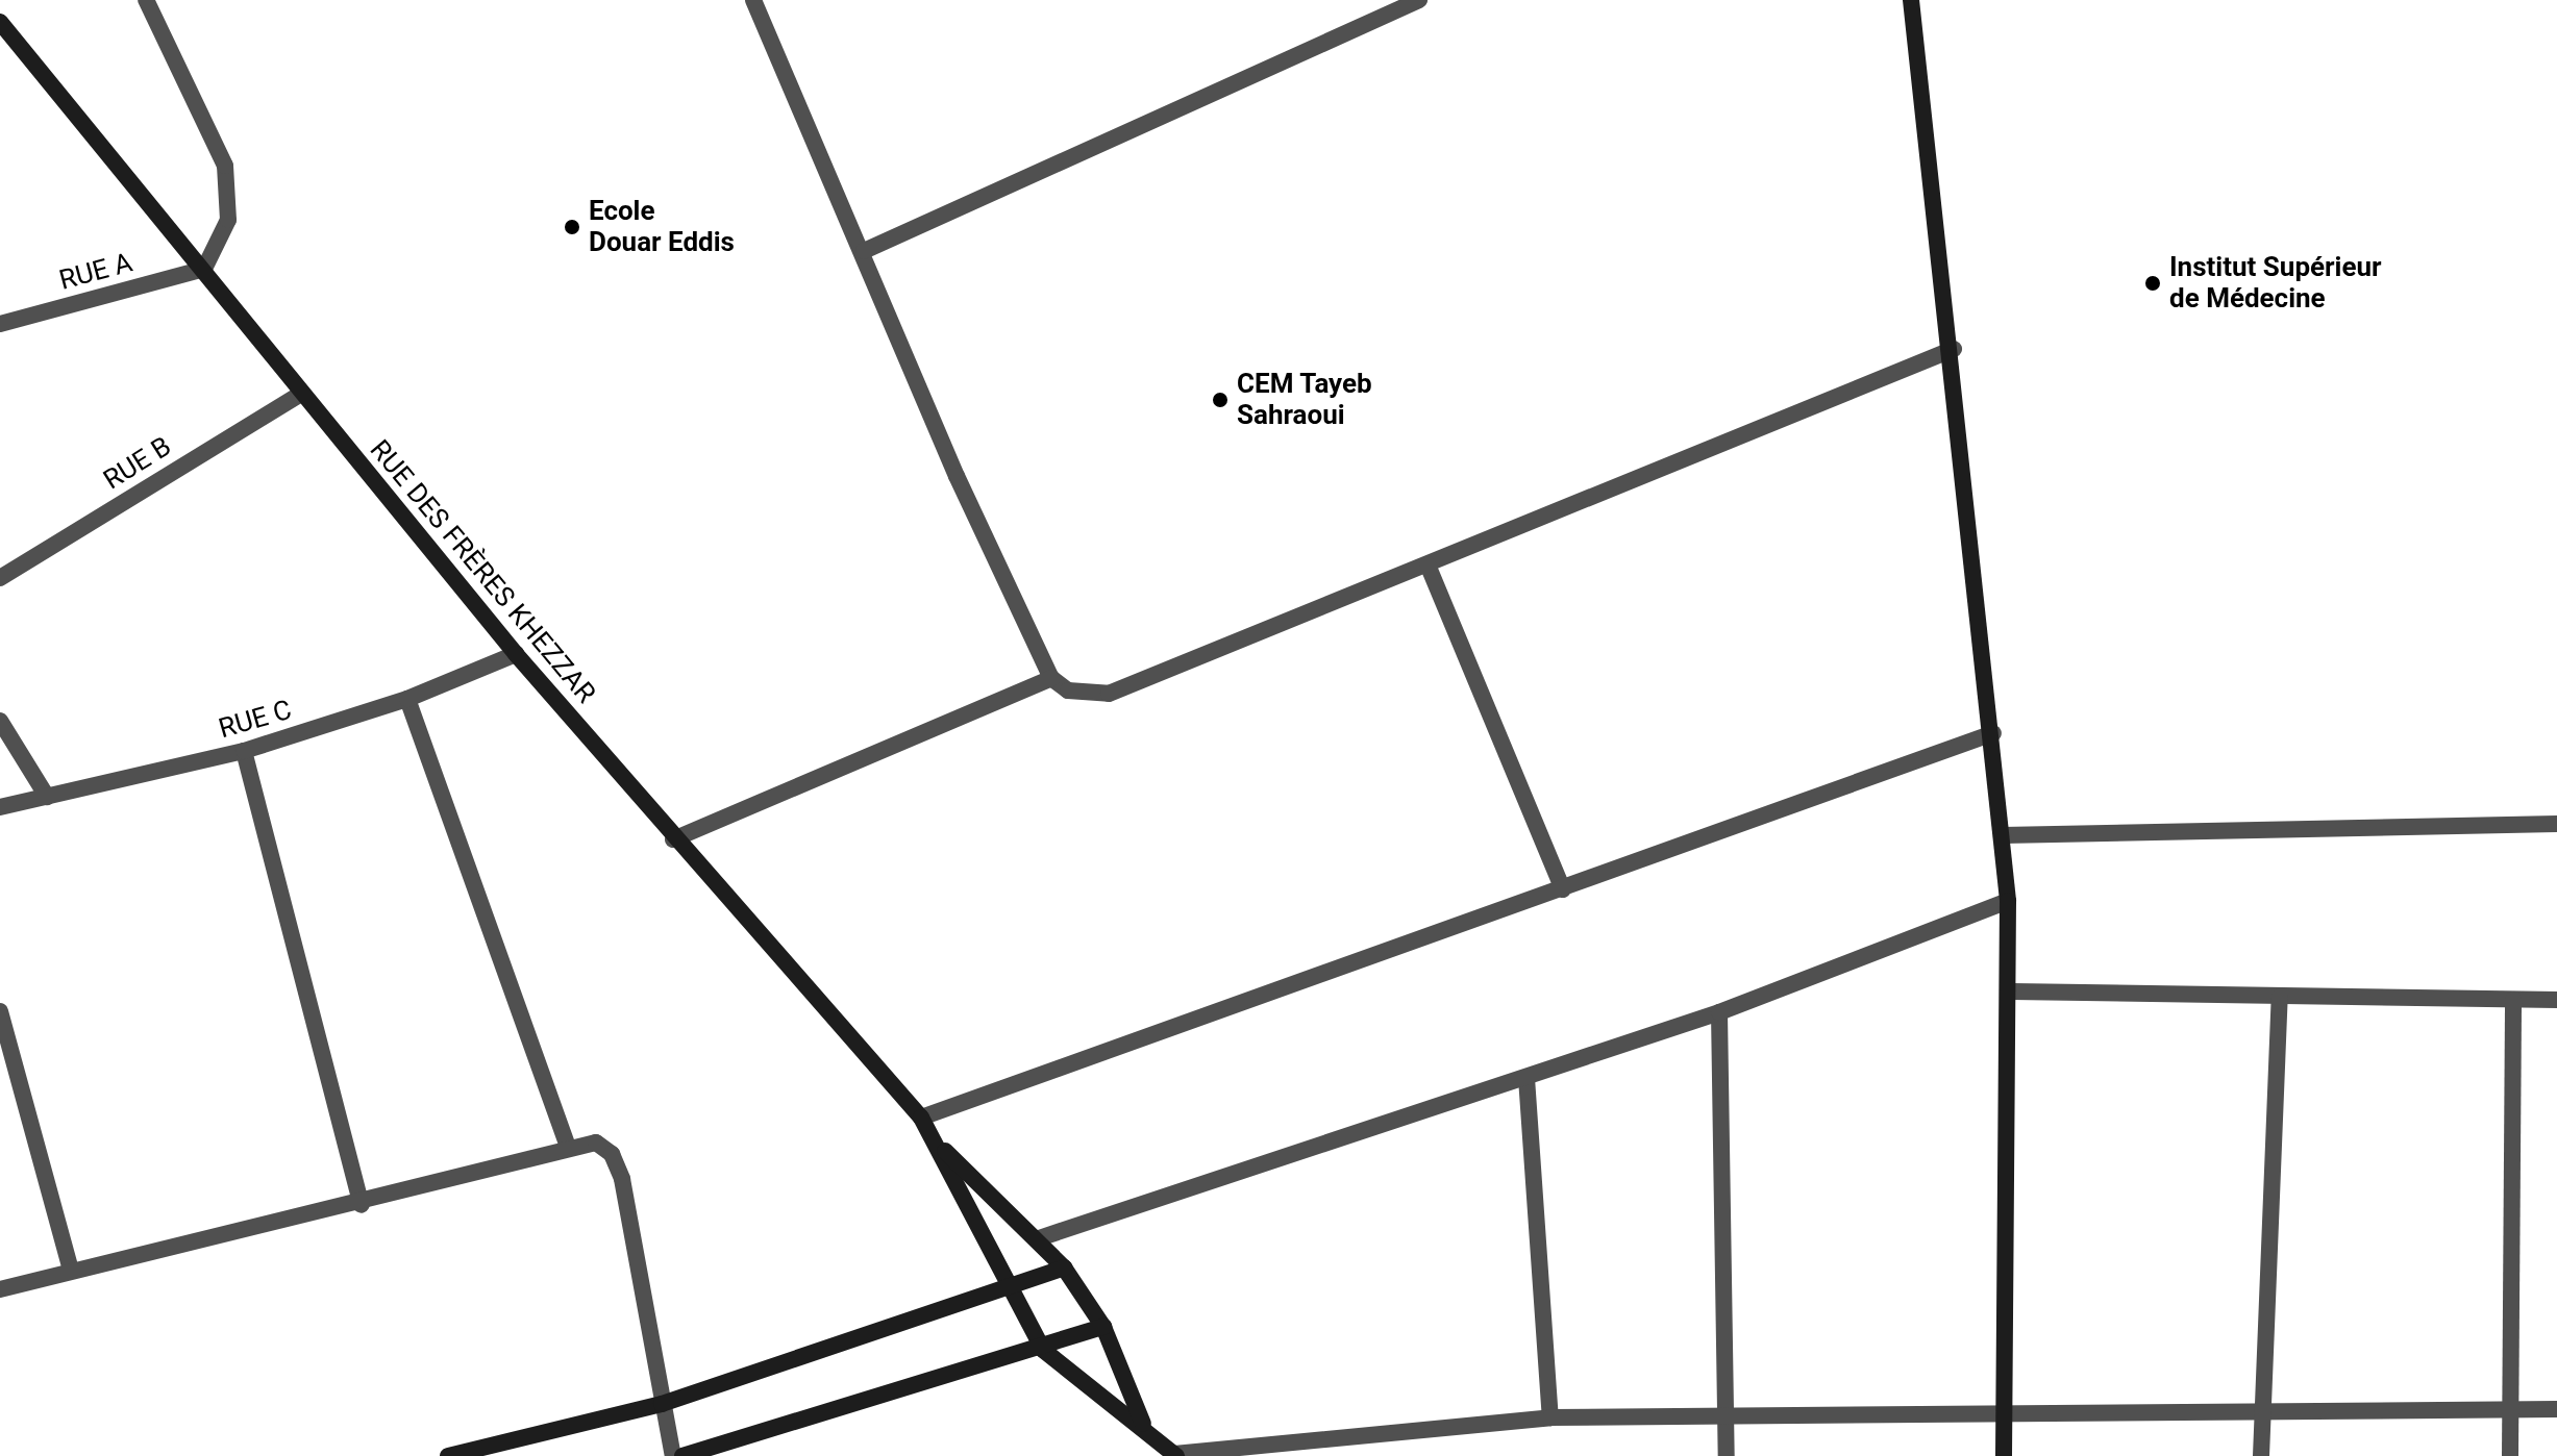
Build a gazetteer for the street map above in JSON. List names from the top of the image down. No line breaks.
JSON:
{"streets":{"main road":["RUE DES FRÈRES KHEZZAR"],"street":["RUE A","RUE B","RUE C"]},"crossings":[["RUE A","RUE DES FRÈRES KHEZZAR"],["RUE B","RUE DES FRÈRES KHEZZAR"],["RUE DES FRÈRES KHEZZAR","RUE C"]],"places":["Ecole Douar Eddis","Institut Supérieur de Médecine","CEM Tayeb Sahraoui"]}
